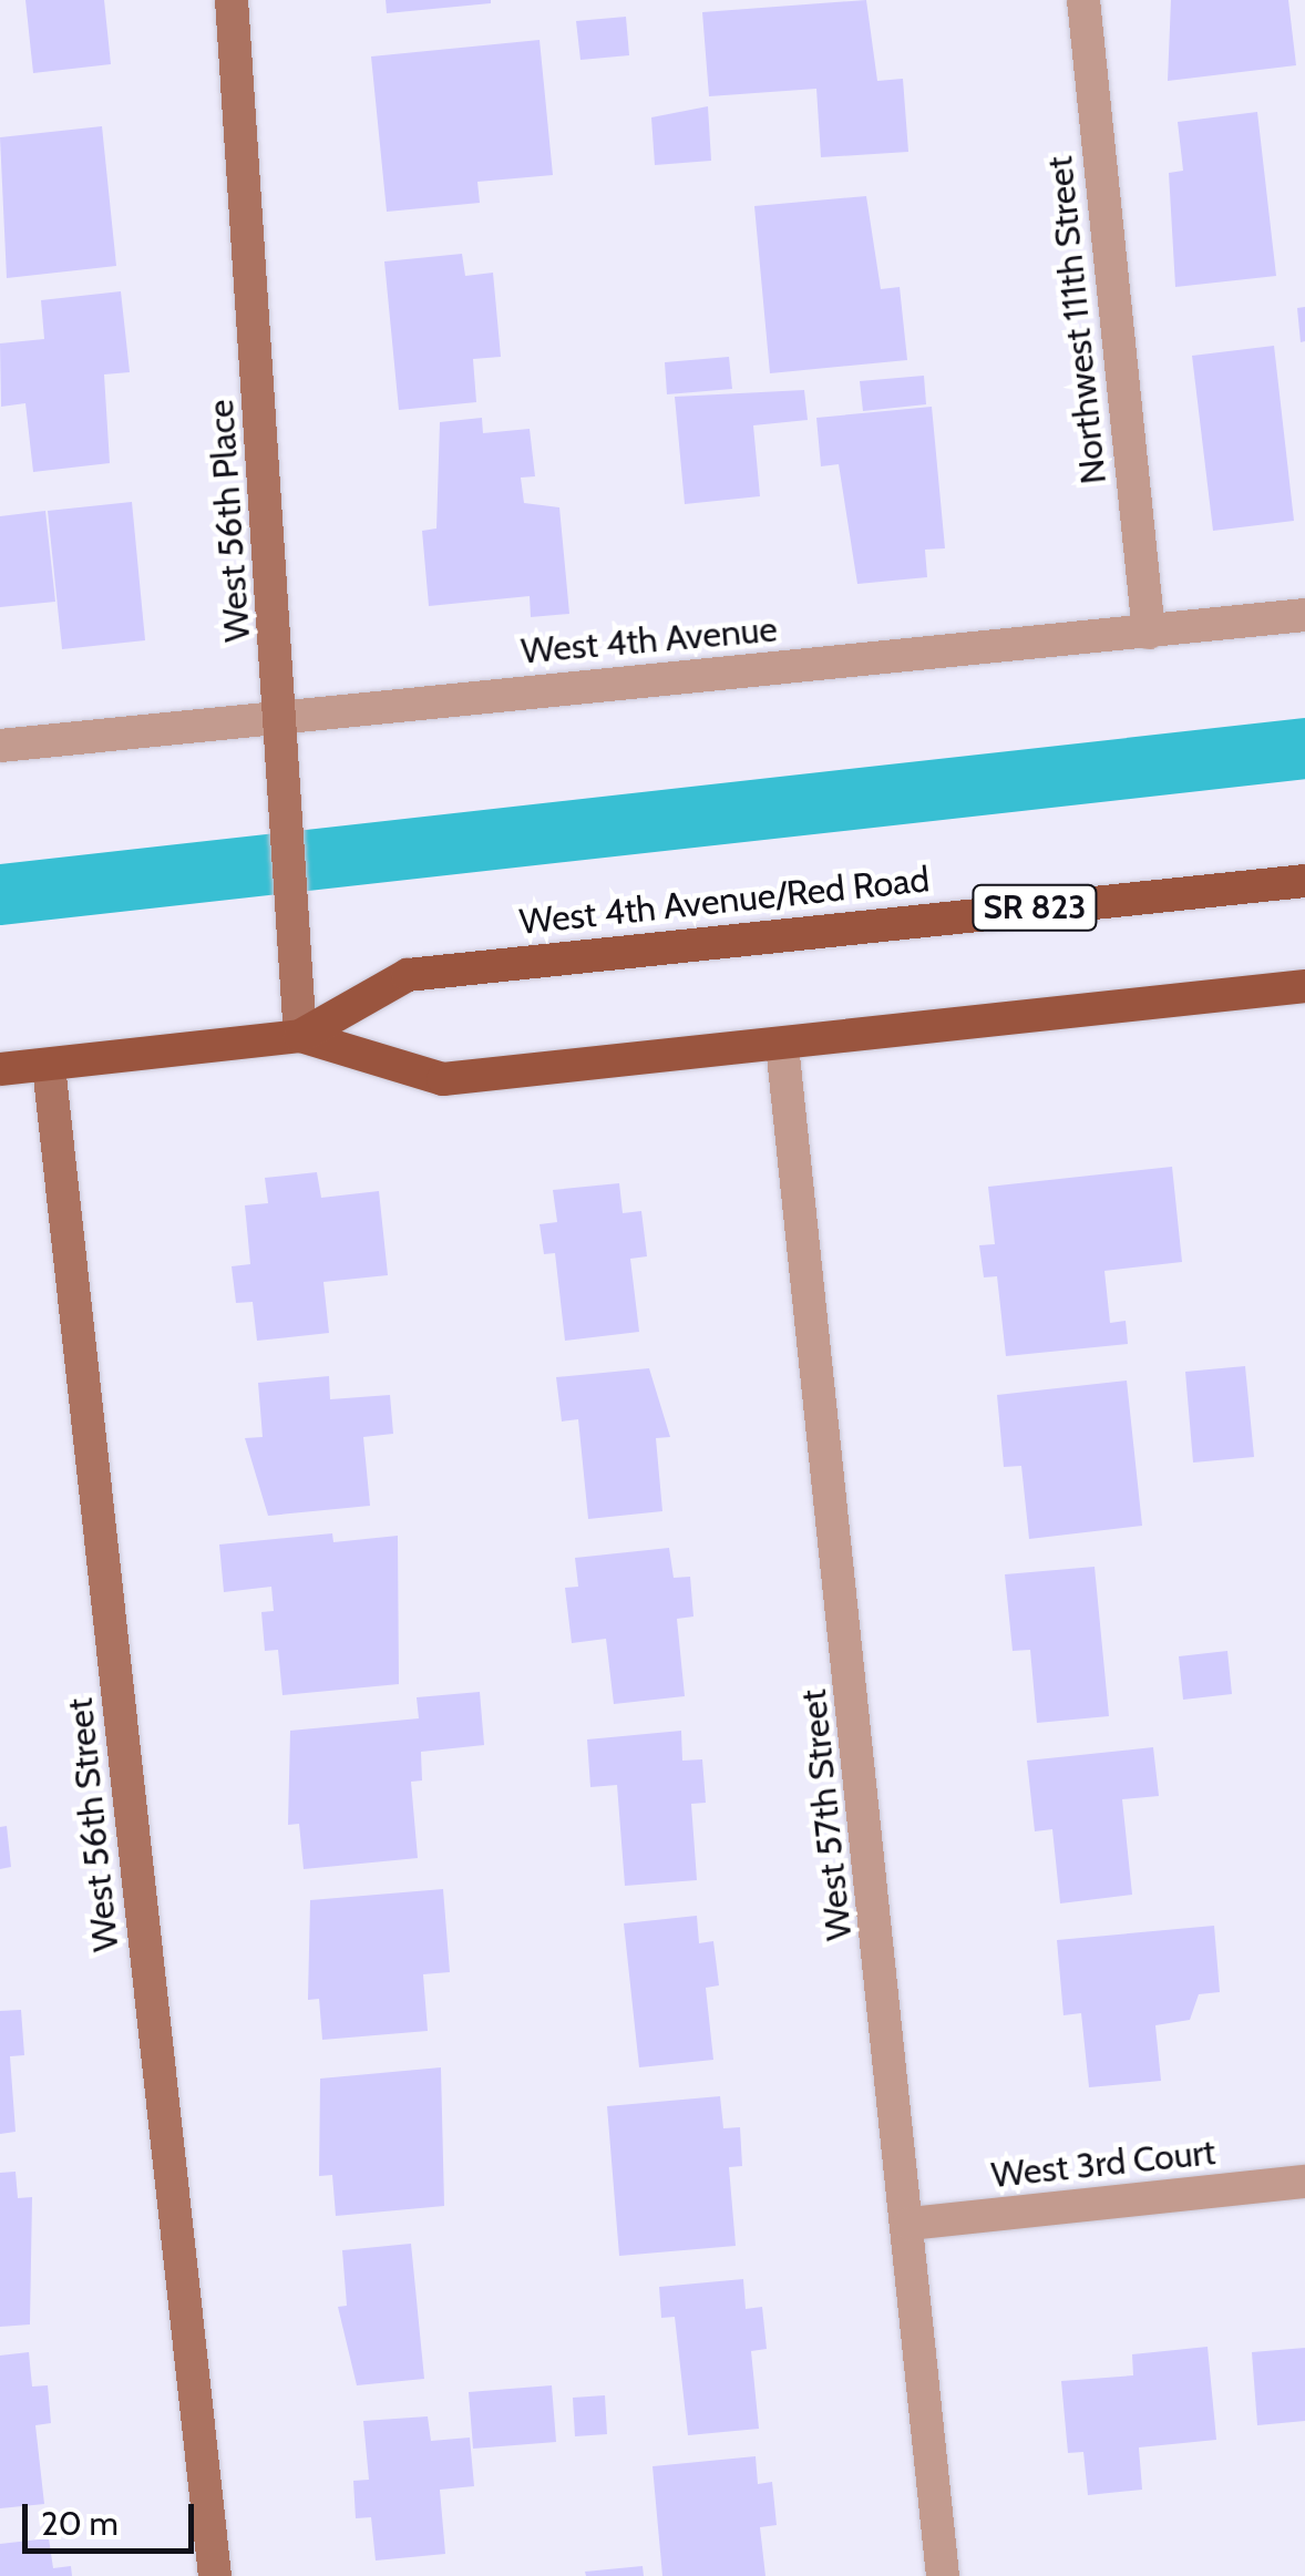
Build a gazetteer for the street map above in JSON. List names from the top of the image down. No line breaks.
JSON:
{"streets":{"main road":["West 4th Avenue/Red Road","SR 823"],"street":["Northwest 111th Street","West 56th Place","West 4th Avenue","West 57th Street","West 56th Street","West 3rd Court"]},"crossings":[["Northwest 111th Street","West 4th Avenue"],["West 56th Place","West 4th Avenue"],["West 56th Place","West 4th Avenue/Red Road"],["West 4th Avenue/Red Road","West 57th Street"],["West 4th Avenue/Red Road","West 56th Street"],["West 57th Street","West 3rd Court"]],"scale_bar":"20 m"}
